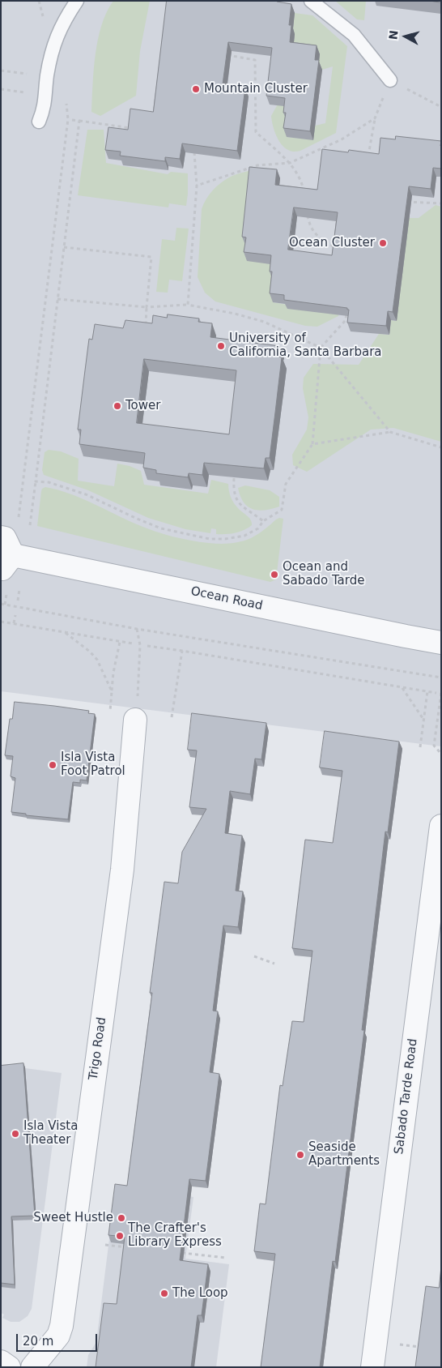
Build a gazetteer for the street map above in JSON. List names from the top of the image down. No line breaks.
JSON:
{"streets":{"street":["Ocean Road","Trigo Road","Sabado Tarde Road"]},"places":["Mountain Cluster","Ocean Cluster","University of California, Santa Barbara","Tower","Ocean and Sabado Tarde","Isla Vista Foot Patrol","Isla Vista Theater","Seaside Apartments","Sweet Hustle","The Crafter's Library Express","The Loop"],"scale_bar":"20 m","north":"left"}
